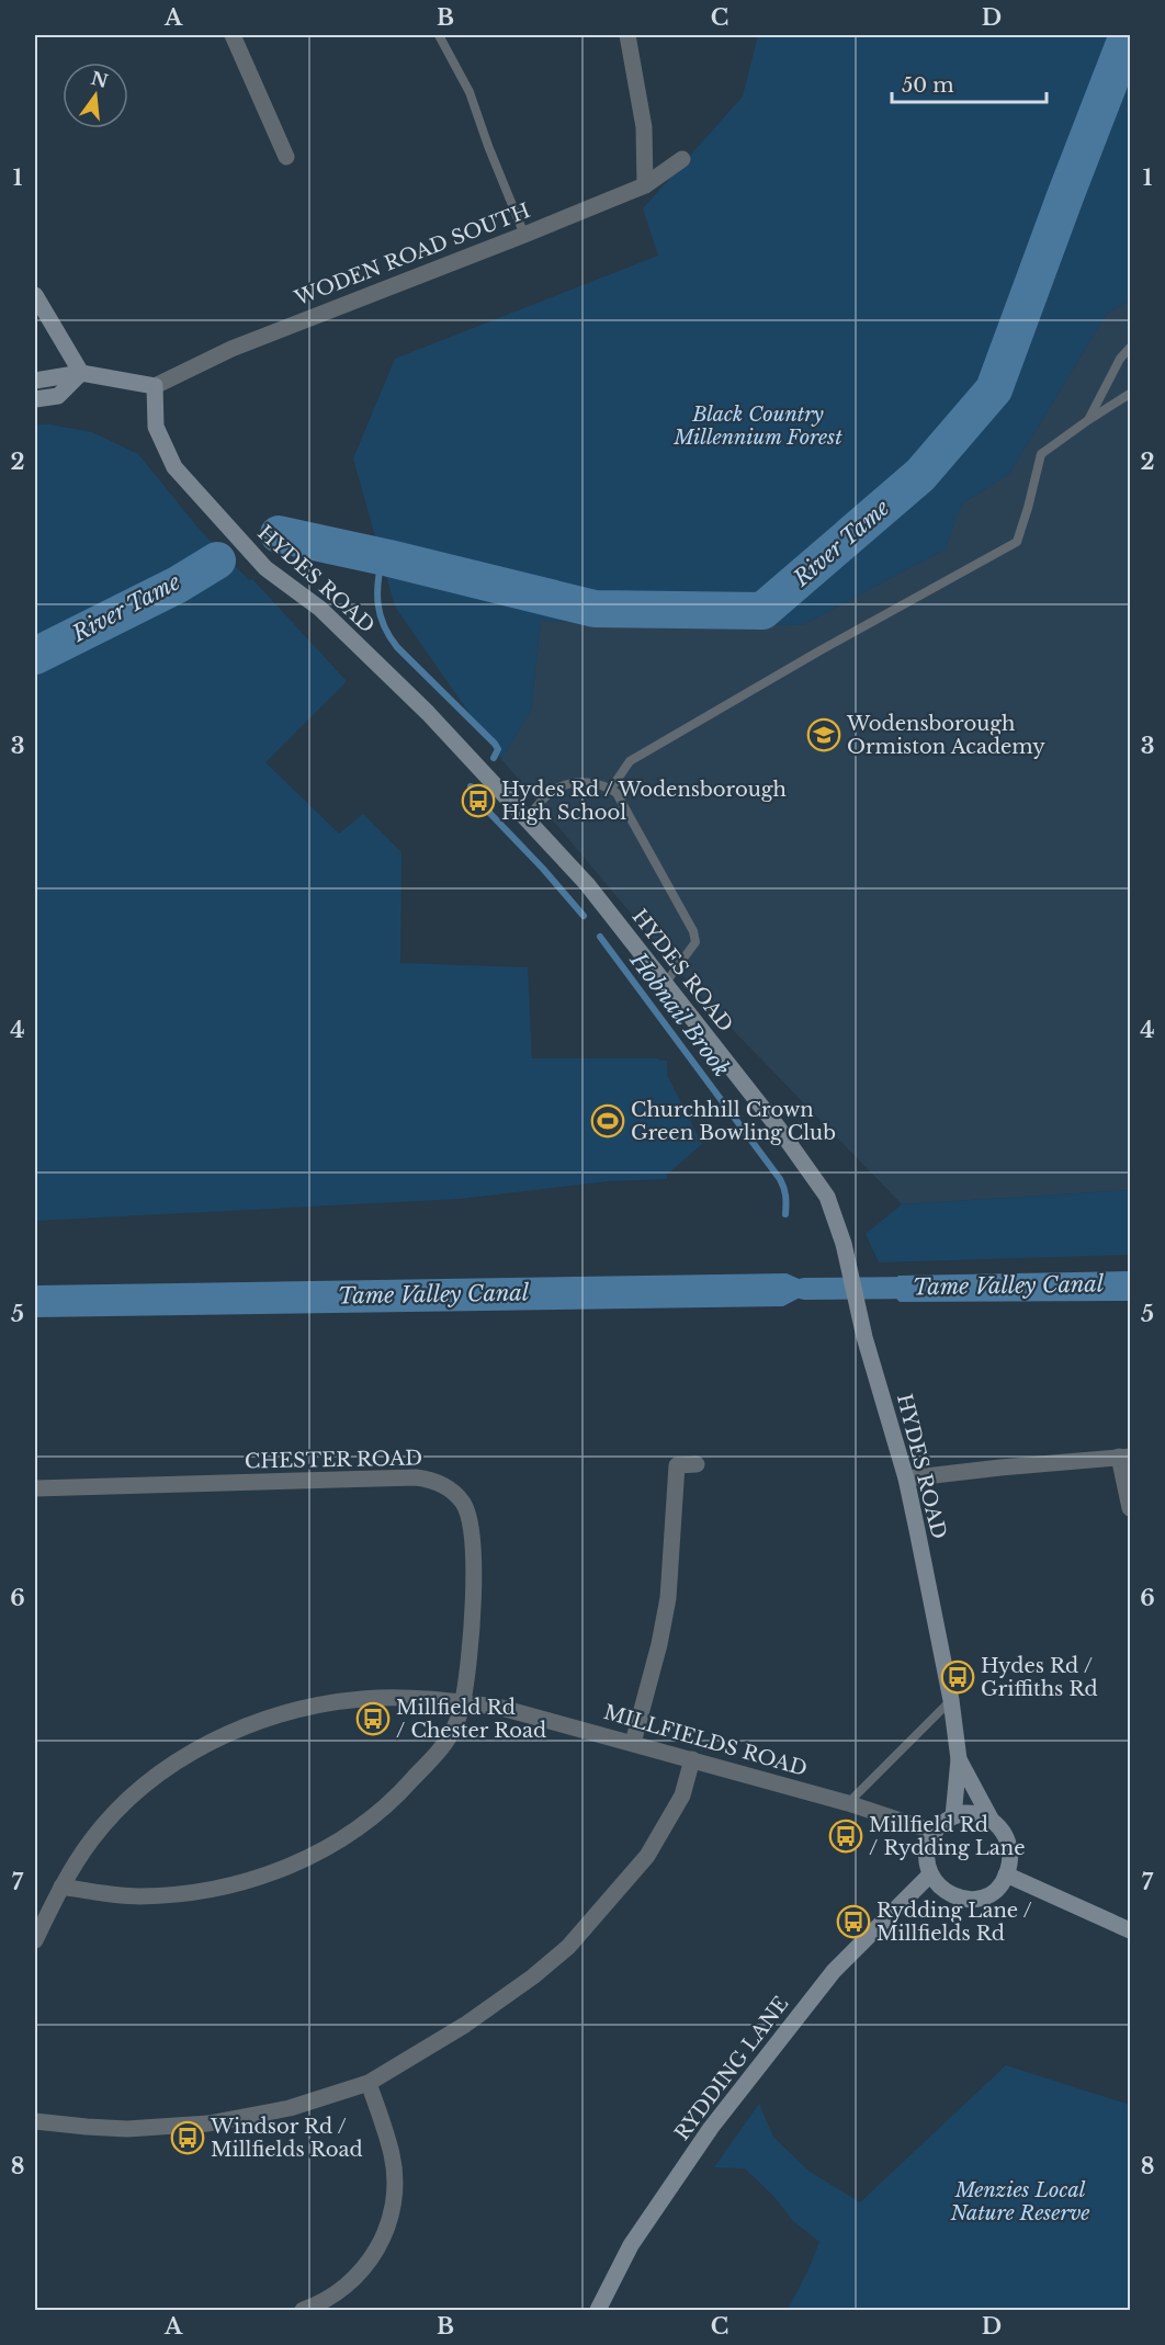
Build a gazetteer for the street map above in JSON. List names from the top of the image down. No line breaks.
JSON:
{"streets":{"street":["WODEN ROAD SOUTH","HYDES ROAD","CHESTER ROAD","MILLFIELDS ROAD","RYDDING LANE"]},"crossings":[["WODEN ROAD SOUTH","HYDES ROAD"],["HYDES ROAD","MILLFIELDS ROAD"],["HYDES ROAD","RYDDING LANE"],["CHESTER ROAD","MILLFIELDS ROAD"],["MILLFIELDS ROAD","RYDDING LANE"]],"water":["River Tame","Hobnail Brook","Tame Valley Canal"],"parks":["Black Country Millennium Forest","Menzies Local Nature Reserve"],"places":{"school or university":["Wodensborough Ormiston Academy"],"bus stop":["Hydes Rd / Wodensborough High School","Hydes Rd / Griffiths Rd","Millfield Rd / Chester Road","Millfield Rd / Rydding Lane","Rydding Lane / Millfields Rd","Windsor Rd / Millfields Road"],"sports":["Churchhill Crown Green Bowling Club"]},"scale_bar":"50 m","north":"top","grid":{"columns":["A","B","C","D"],"rows":["1","2","3","4","5","6","7","8"]}}
